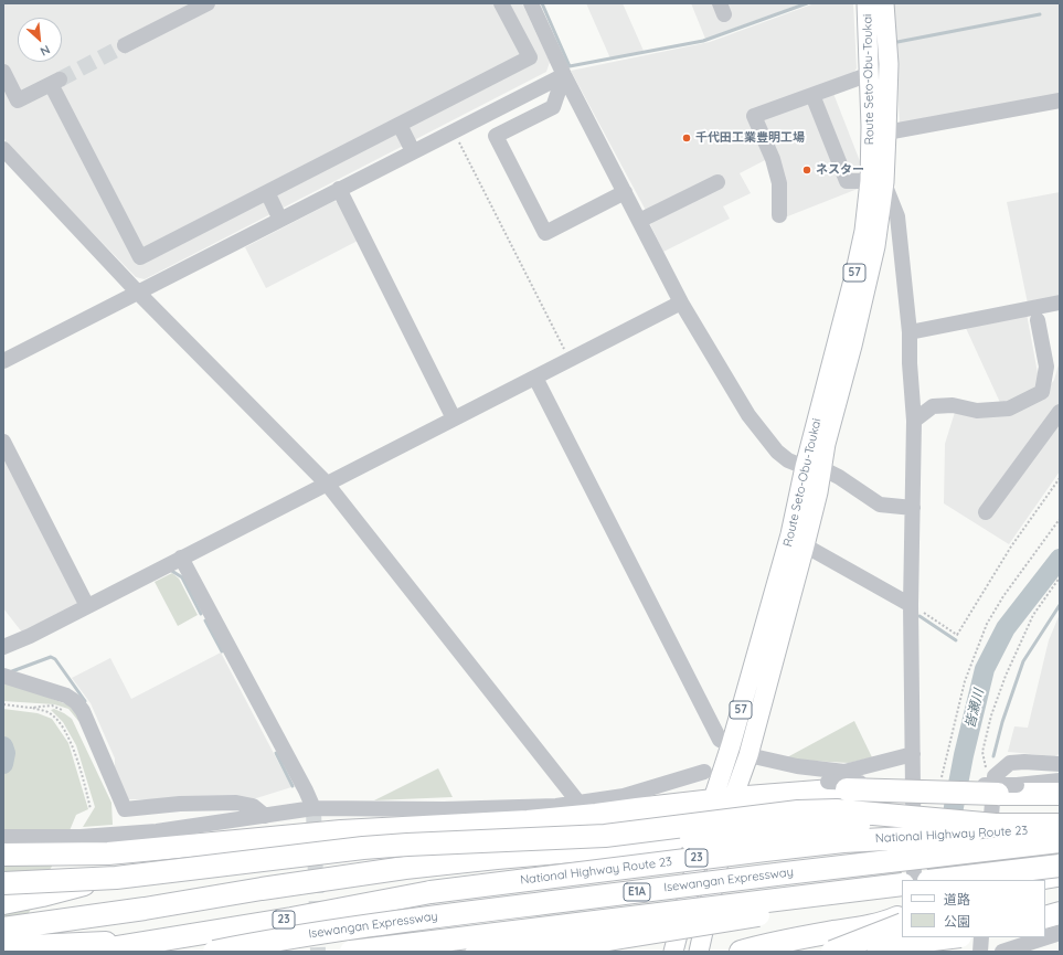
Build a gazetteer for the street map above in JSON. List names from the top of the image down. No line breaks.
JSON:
{"streets":{"highway":["National Highway Route 23","23","Isewangan Expressway","E1A"],"main road":["Route Seto-Obu-Toukai","57"]},"crossings":[["National Highway Route 23","23"]],"water":["皆瀬川"],"places":["千代田工業豊明工場","ネスター"],"legend":["道路","公園"],"north":"bottom right"}
